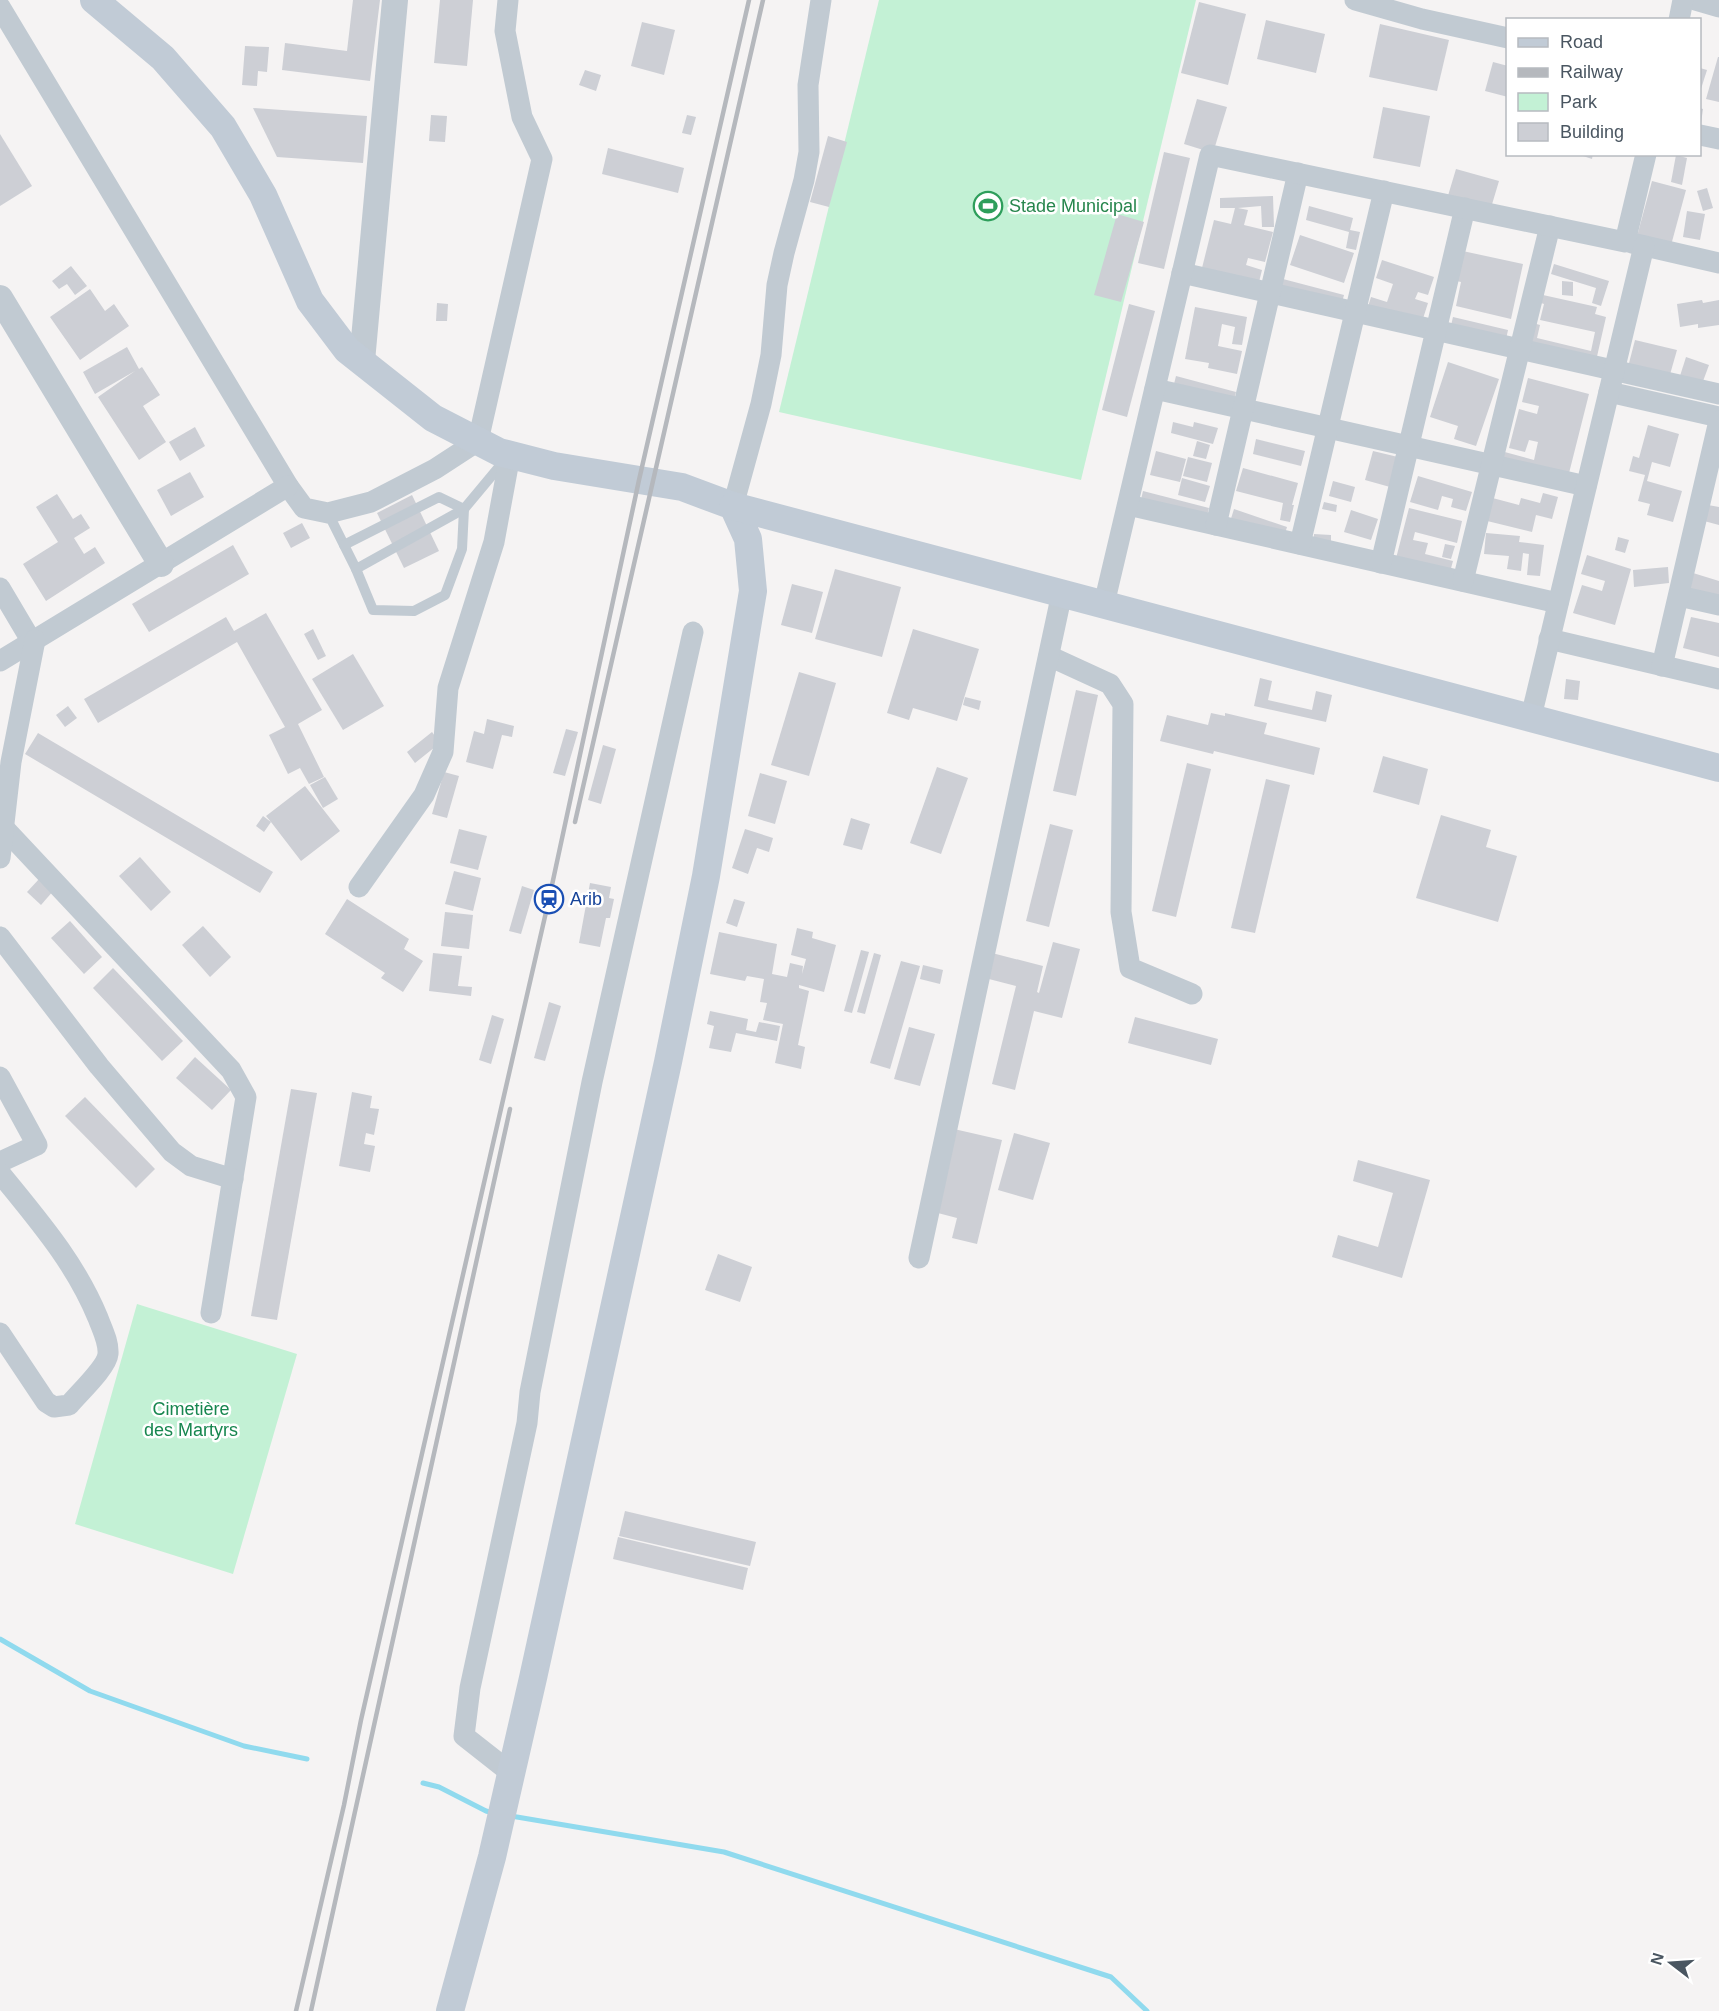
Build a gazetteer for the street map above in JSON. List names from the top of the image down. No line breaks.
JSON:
{"parks":["Cimetière des Martyrs"],"places":{"sports":["Stade Municipal"],"station":["Arib"]},"legend":["Road","Railway","Park","Building"],"north":"left"}
